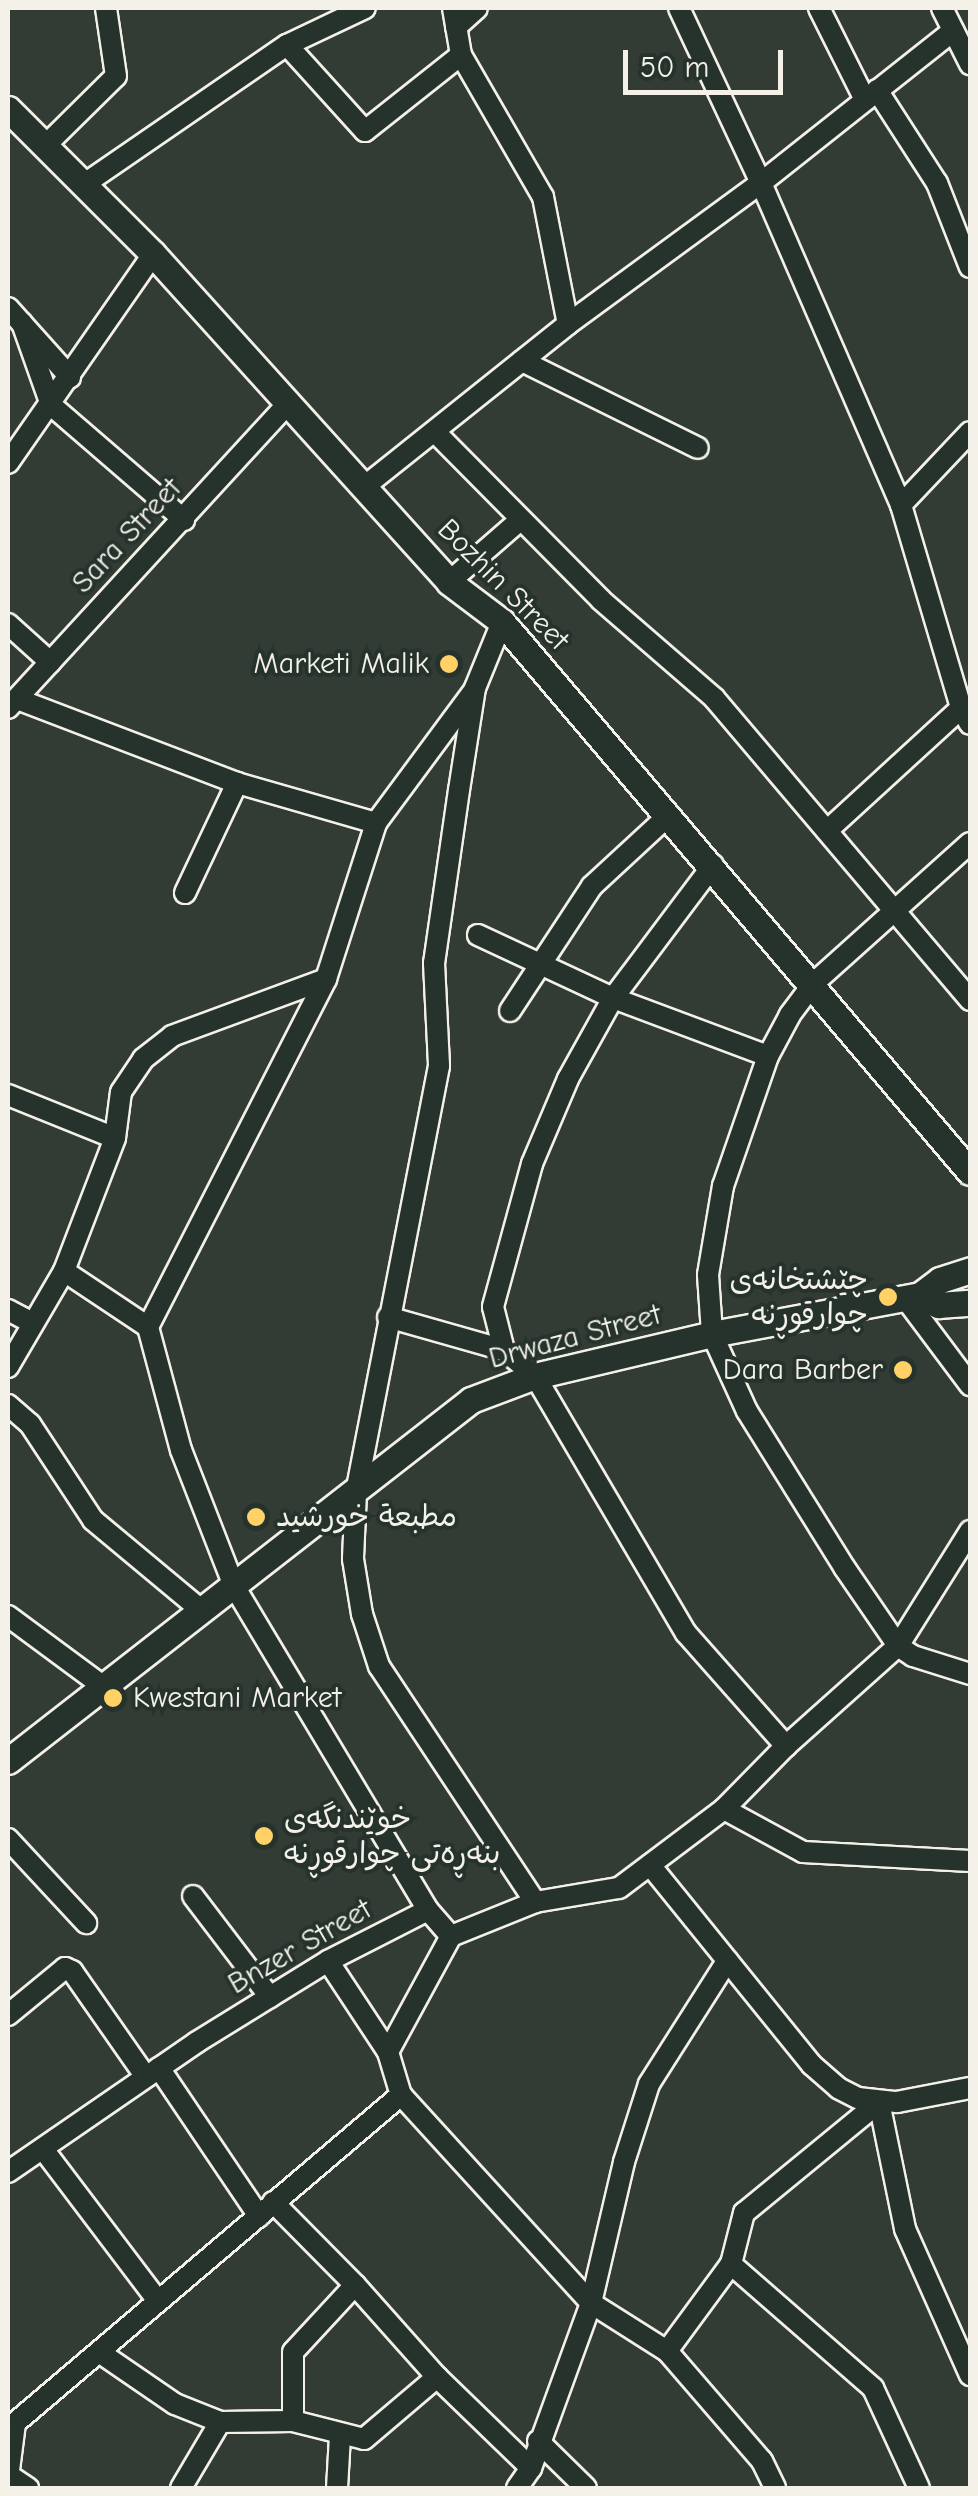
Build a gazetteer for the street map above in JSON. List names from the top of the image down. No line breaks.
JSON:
{"streets":{"street":["Sara Street","Bozhin Street","Drwaza Street","Bnzer Street"]},"crossings":[["Sara Street","Bozhin Street"]],"places":["Marketi Malik","چێشتخانەی چوارقوڕنە","Dara Barber","مطبعة خورشيد","Kwestani Market","خوێندنگەی بنەڕەتی چوارقوڕنە"],"scale_bar":"50 m"}
